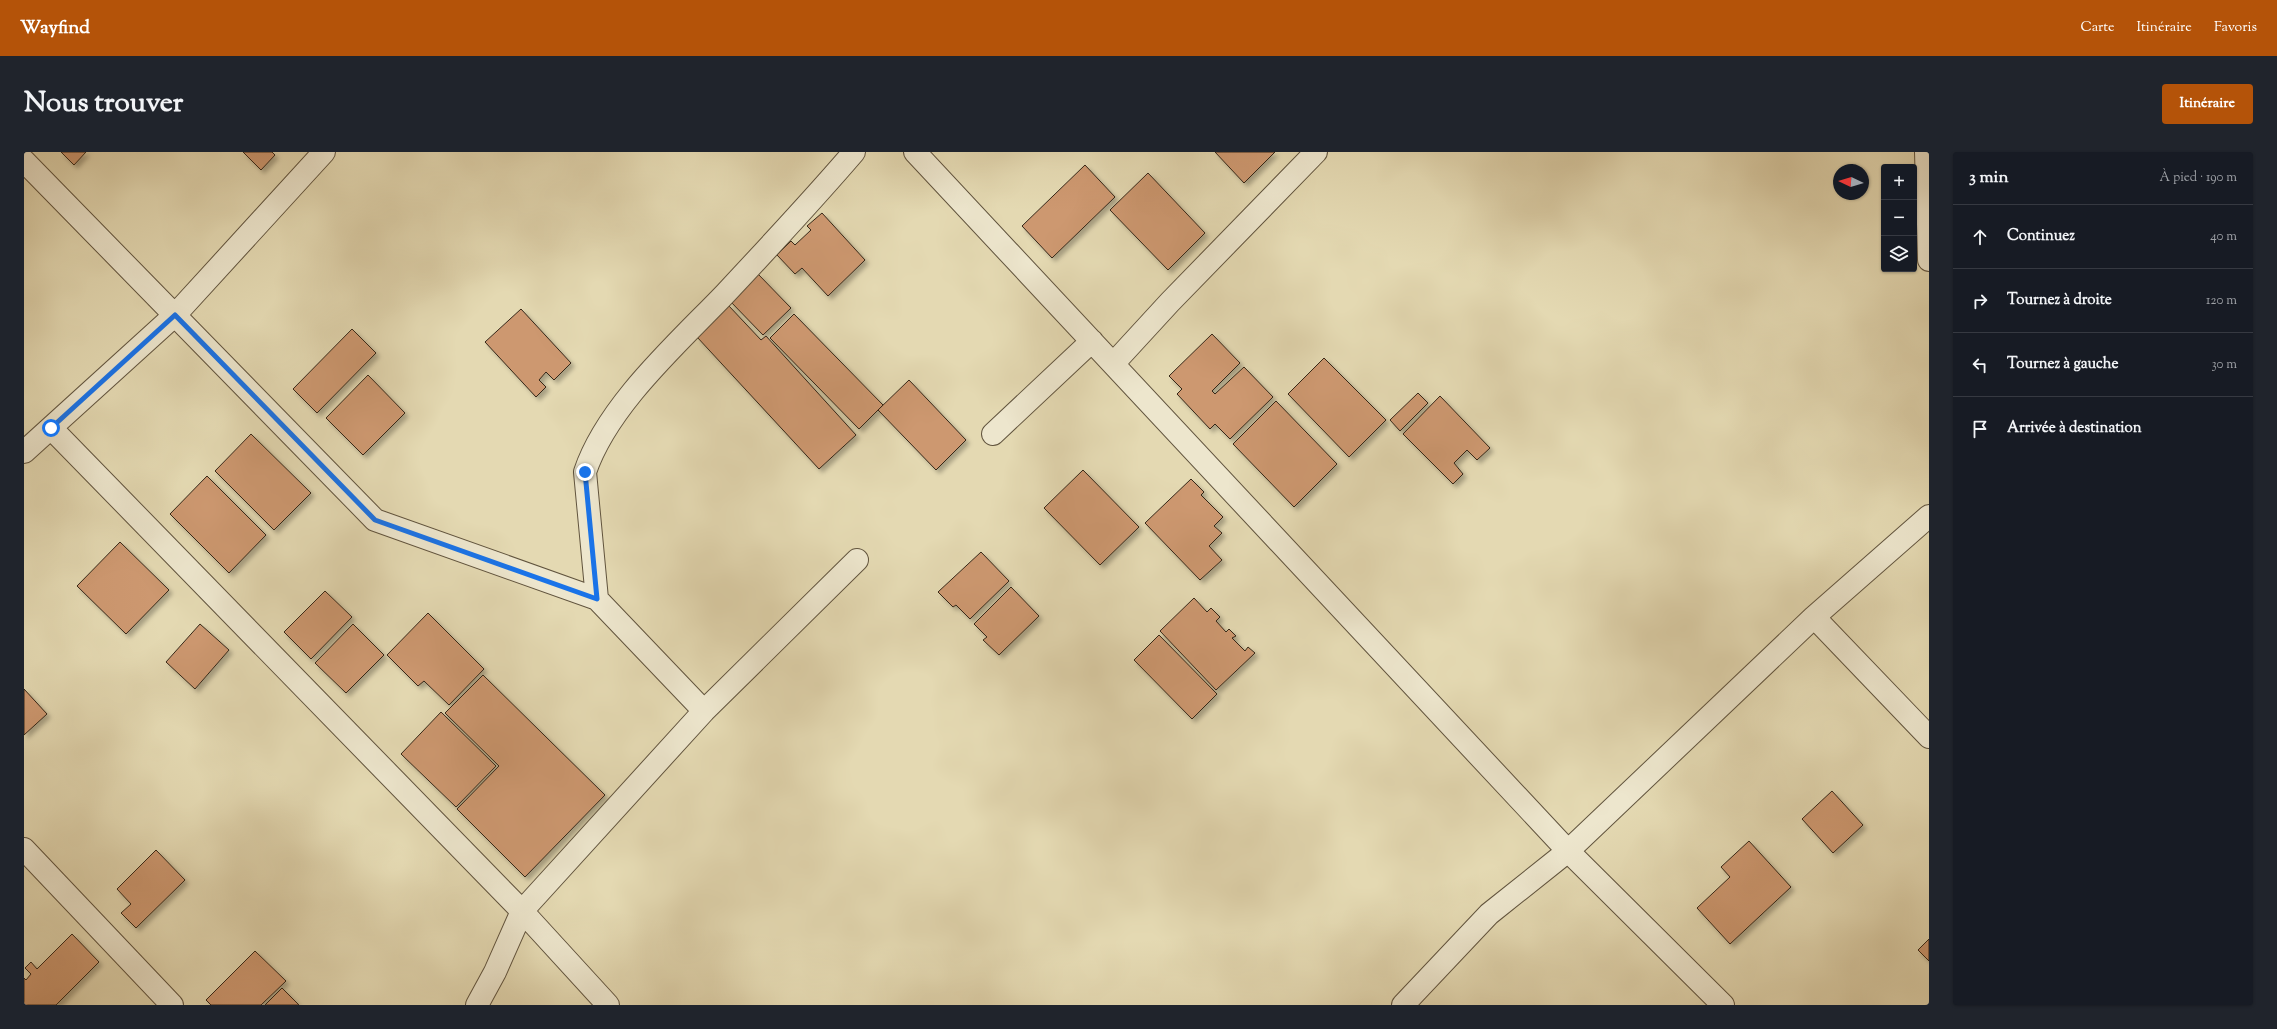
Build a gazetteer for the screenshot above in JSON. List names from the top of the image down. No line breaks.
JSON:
{"north":"left","page":{"header":"Wayfind","nav":["Carte","Itinéraire","Favoris"],"title":"Nous trouver","buttons":"Itinéraire","heading":["3 min","À pied · 190 m"],"map_buttons":["+","−"],"list":[["Continuez","40 m"],["Tournez à droite","120 m"],["Tournez à gauche","30 m"],"Arrivée à destination"]}}
